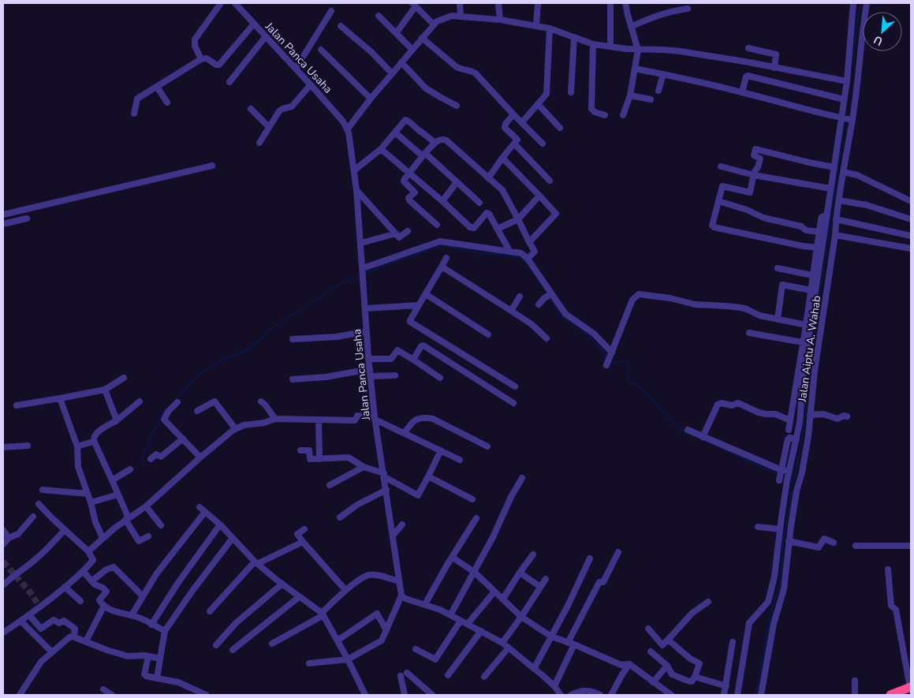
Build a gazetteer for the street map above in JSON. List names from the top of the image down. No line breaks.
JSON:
{"streets":{"street":["Jalan Panca Usaha","Jalan Aiptu A. Wahab"]},"north":"bottom left"}
